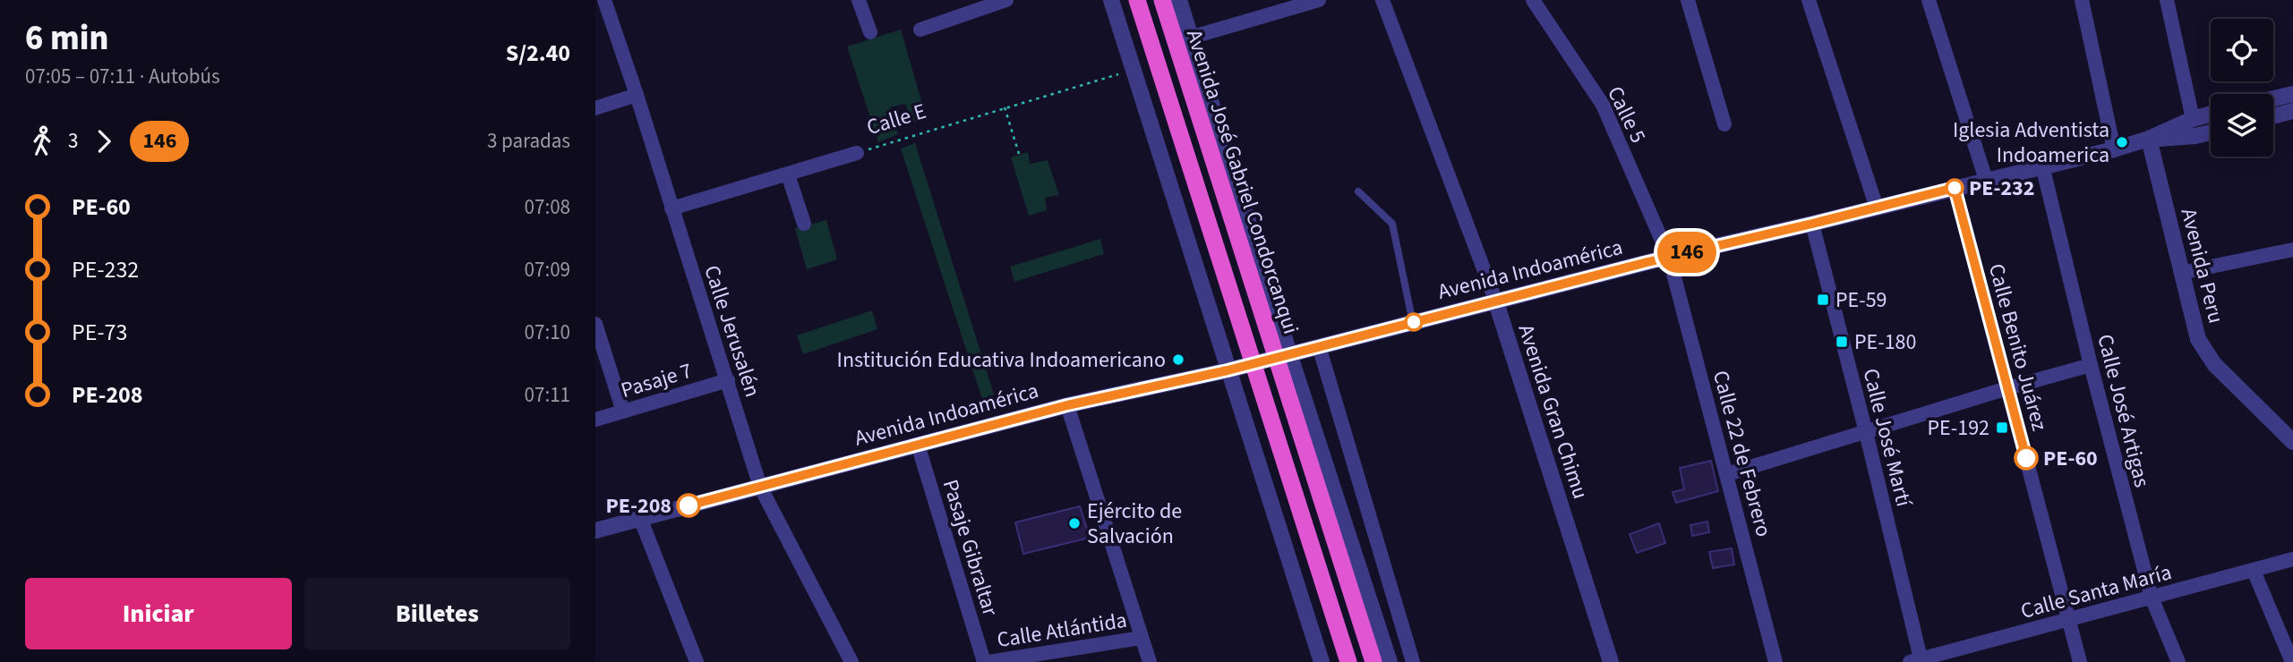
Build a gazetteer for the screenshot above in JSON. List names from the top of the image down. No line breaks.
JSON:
{"streets":{"highway":["Avenida José Gabriel Condorcanqui"],"street":["Calle 5","Calle E","Avenida Peru","Avenida Indoamérica","Calle Jerusalén","Calle Benito Juárez","Pasaje 7","Calle José Artigas","Avenida Gran Chimu","Calle José Martí","Calle 22 de Febrero","Pasaje Gibraltar","Calle Santa María","Calle Atlántida"]},"crossings":[["Calle 5","Avenida Indoamérica"],["Calle 5","Calle 22 de Febrero"],["Calle E","Calle Jerusalén"],["Avenida José Gabriel Condorcanqui","Avenida Indoamérica"],["Avenida Peru","Avenida Indoamérica"],["Avenida Indoamérica","Calle Jerusalén"],["Avenida Indoamérica","Calle Benito Juárez"],["Avenida Indoamérica","Calle José Artigas"],["Avenida Indoamérica","Avenida Gran Chimu"],["Avenida Indoamérica","Calle José Martí"],["Avenida Indoamérica","Calle 22 de Febrero"],["Avenida Indoamérica","Pasaje Gibraltar"],["Calle Jerusalén","Pasaje 7"],["Calle Benito Juárez","Calle Santa María"],["Calle José Artigas","Calle Santa María"],["Calle José Martí","Calle Santa María"],["Pasaje Gibraltar","Calle Atlántida"]],"places":{"other":["Iglesia Adventista Indoamerica","PE-232","Institución Educativa Indoamericano","PE-60","PE-208","Ejército de Salvación"],"transit":["PE-59","PE-180","PE-192"]},"lines":["bus line 146"],"page":{"heading":["6 min","07:05 – 07:11 · Autobús","S/2.40"],"on_map":"146","legs":["3","146","3 paradas"],"list":[{"name":"PE-60","value":"07:08"},{"name":"PE-232","value":"07:09"},{"name":"PE-73","value":"07:10"},{"name":"PE-208","value":"07:11"}],"buttons":["Iniciar","Billetes"]}}
